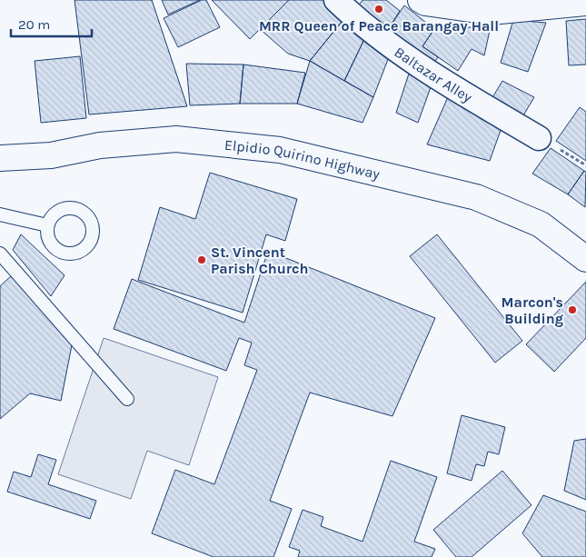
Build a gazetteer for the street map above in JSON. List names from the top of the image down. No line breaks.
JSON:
{"streets":{"main road":["Elpidio Quirino Highway"],"street":["Baltazar Alley"]},"places":["MRR Queen of Peace Barangay Hall","St. Vincent Parish Church","Marcon's Building"],"scale_bar":"20 m"}
